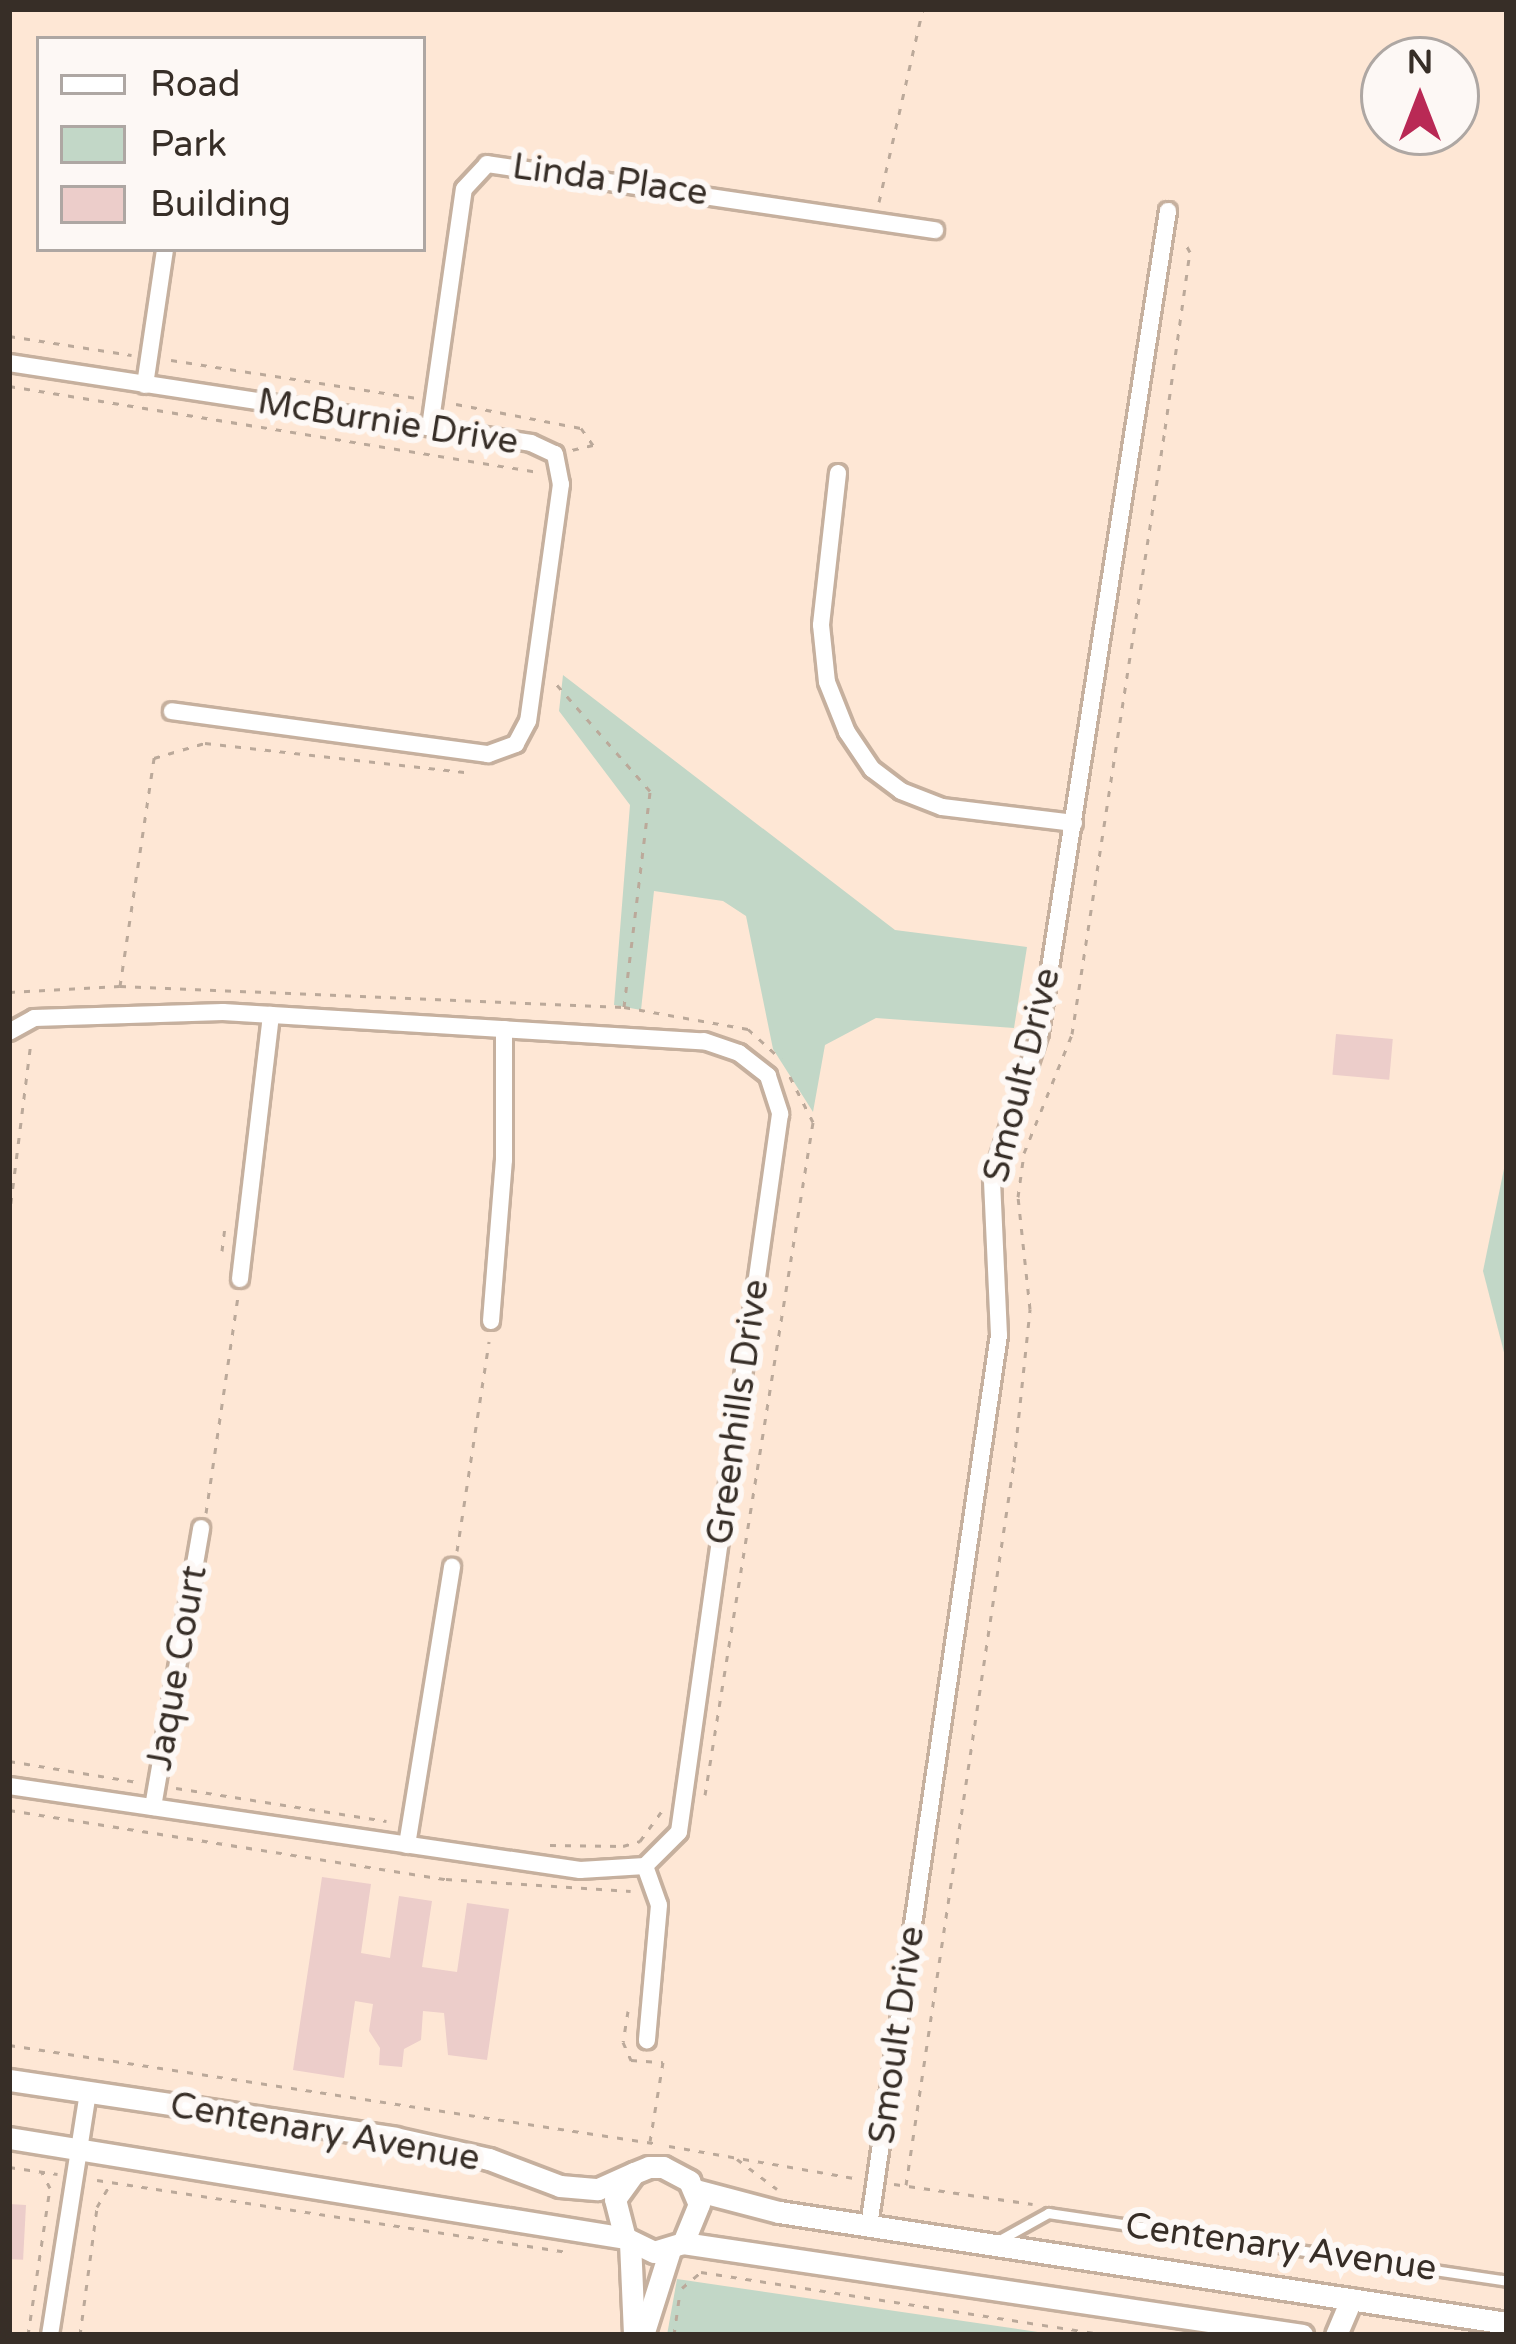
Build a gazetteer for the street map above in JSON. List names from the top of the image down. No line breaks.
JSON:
{"streets":{"street":["Linda Place","McBurnie Drive","Smoult Drive","Greenhills Drive","Jaque Court","Centenary Avenue"]},"crossings":[["Linda Place","McBurnie Drive"],["Smoult Drive","Centenary Avenue"]],"legend":["Road","Park","Building"],"north":"top"}
